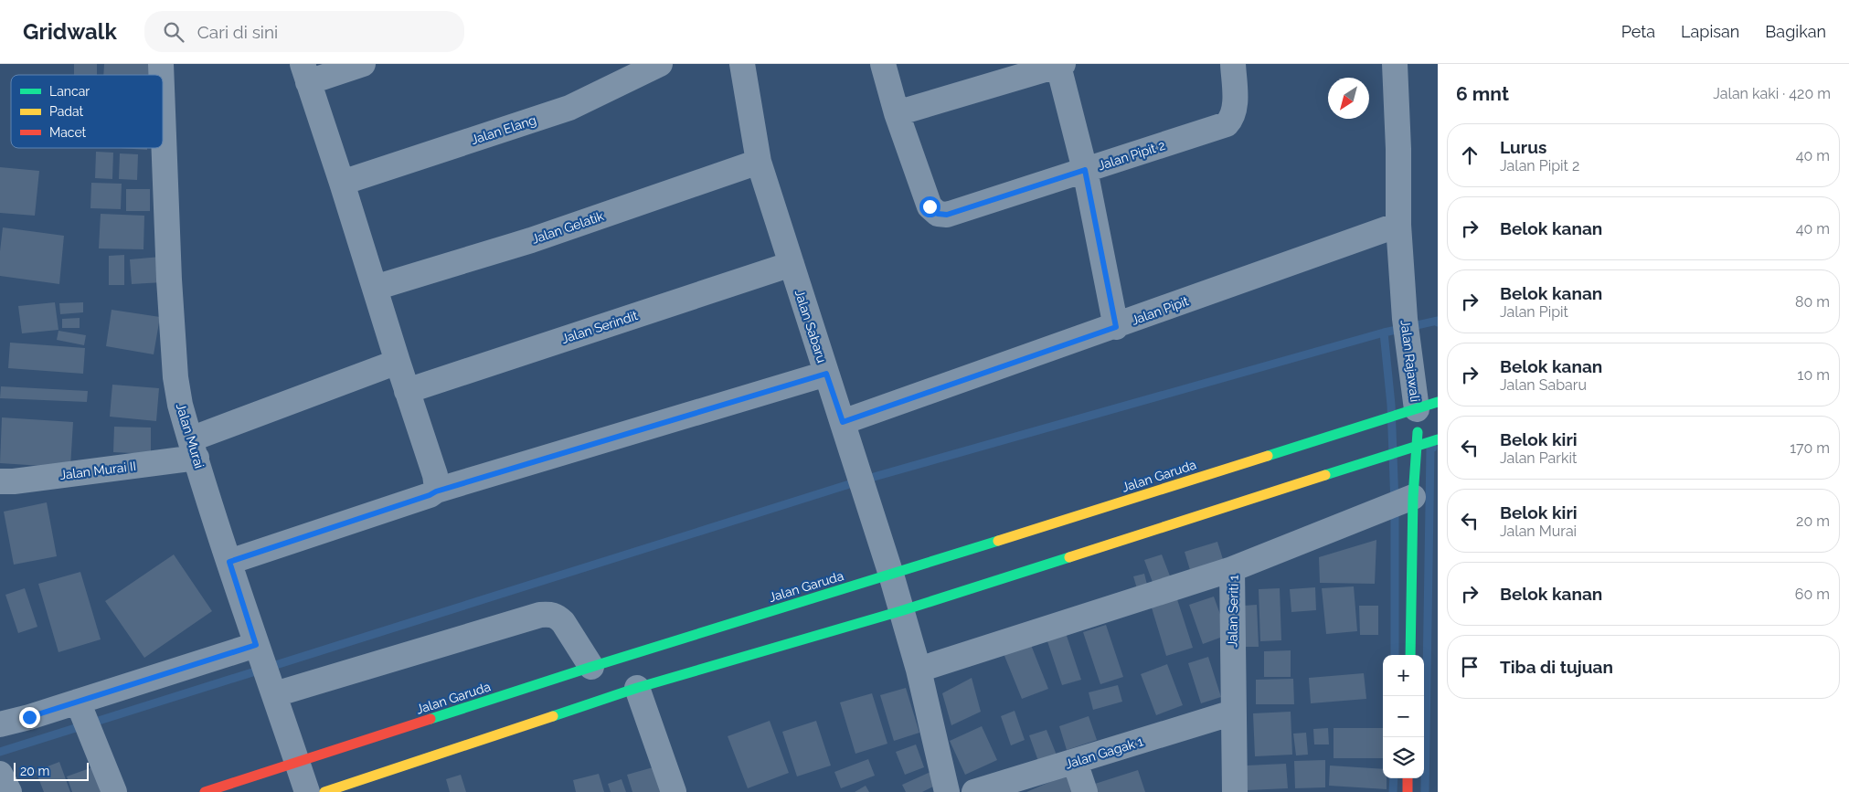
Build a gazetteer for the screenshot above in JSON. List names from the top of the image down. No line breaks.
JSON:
{"streets":{"main road":["Jalan Rajawali","Jalan Garuda"],"street":["Jalan Elang","Jalan Pipit 2","Jalan Gelatik","Jalan Pipit","Jalan Sabaru","Jalan Serindit","Jalan Murai","Jalan Murai II","Jalan Seriti 1","Jalan Gagak 1"]},"crossings":[["Jalan Gelatik","Jalan Sabaru"],["Jalan Pipit","Jalan Sabaru"],["Jalan Pipit","Jalan Rajawali"],["Jalan Sabaru","Jalan Serindit"],["Jalan Sabaru","Jalan Garuda"],["Jalan Rajawali","Jalan Garuda"],["Jalan Rajawali","Jalan Seriti 1"],["Jalan Murai","Jalan Murai II"],["Jalan Murai","Jalan Garuda"],["Jalan Seriti 1","Jalan Gagak 1"]],"legend":["Lancar","Padat","Macet"],"scale_bar":"20 m","north":"bottom left","page":{"header":"Gridwalk","search":"Cari di sini","nav":["Peta","Lapisan","Bagikan"],"heading":["6 mnt","Jalan kaki · 420 m"],"list":[["Lurus","Jalan Pipit 2","40 m"],["Belok kanan","40 m"],["Belok kanan","Jalan Pipit","80 m"],["Belok kanan","Jalan Sabaru","10 m"],["Belok kiri","Jalan Parkit","170 m"],["Belok kiri","Jalan Murai","20 m"],["Belok kanan","60 m"],"Tiba di tujuan"],"map_buttons":["+","−"],"scale":"20 m"}}
